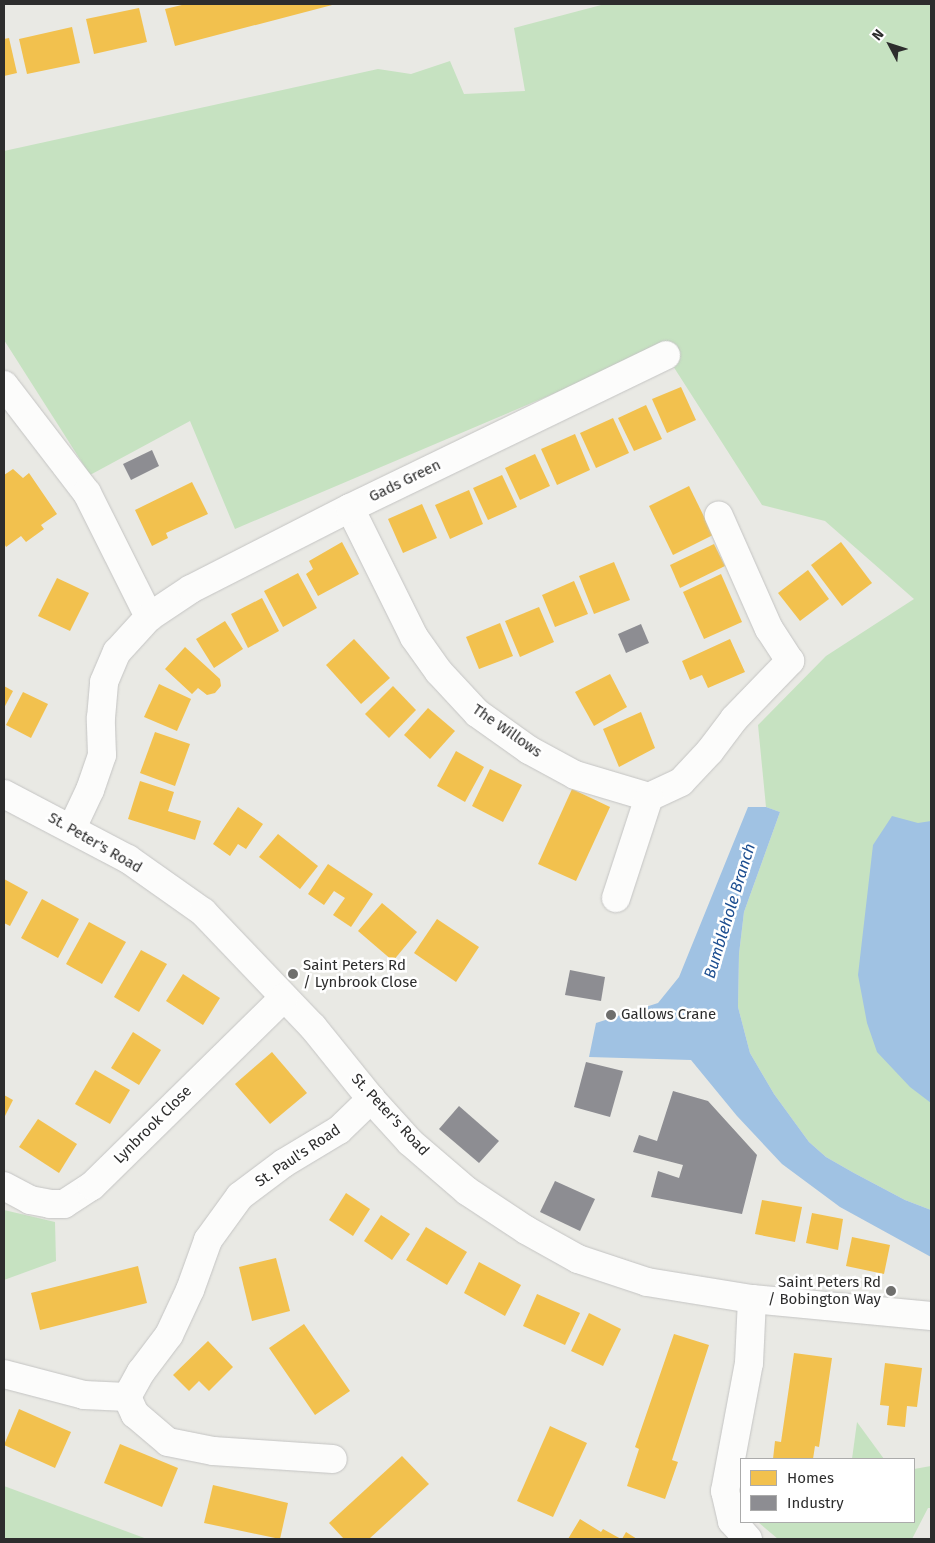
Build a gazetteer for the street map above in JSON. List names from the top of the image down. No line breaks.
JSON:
{"streets":{"street":["Gads Green","The Willows","St. Peter's Road","Lynbrook Close","St. Paul's Road"]},"crossings":[["Gads Green","The Willows"],["Gads Green","St. Peter's Road"],["St. Peter's Road","Lynbrook Close"],["St. Peter's Road","St. Paul's Road"]],"water":["Bumblehole Branch"],"places":["Saint Peters Rd / Lynbrook Close","Gallows Crane","Saint Peters Rd / Bobington Way"],"legend":["Homes","Industry"],"north":"top left"}
